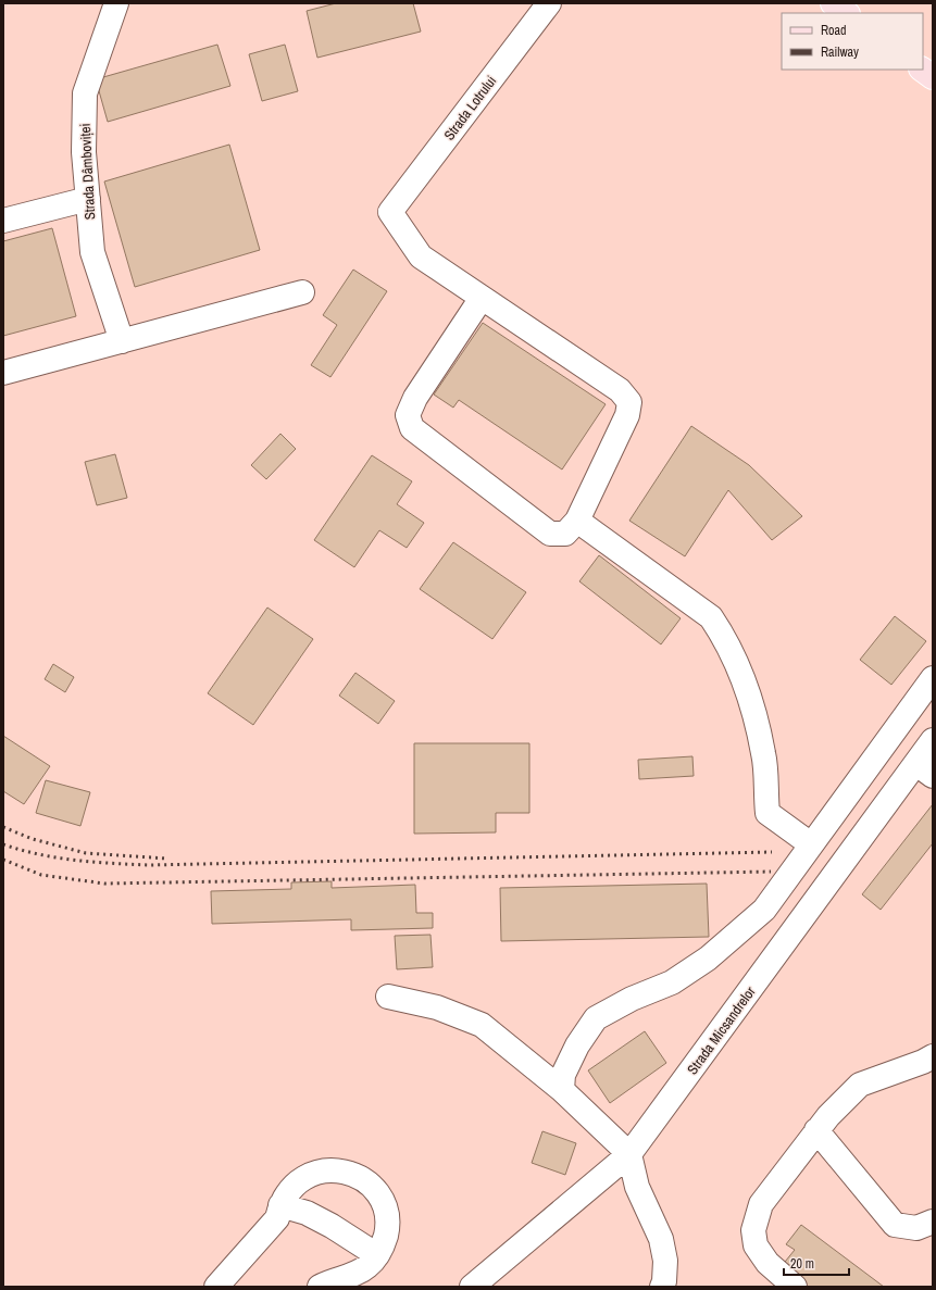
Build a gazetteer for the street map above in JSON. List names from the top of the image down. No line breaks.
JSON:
{"streets":{"street":["Strada Lotrului","Strada Dâmboviței","Strada Micsandrelor"]},"legend":["Road","Railway"],"scale_bar":"20 m"}
